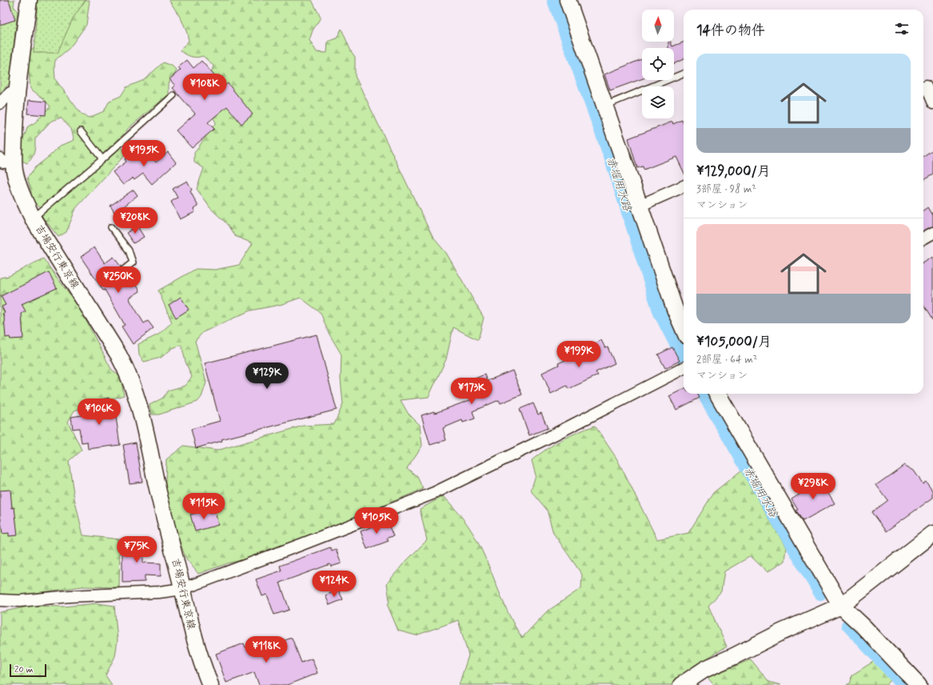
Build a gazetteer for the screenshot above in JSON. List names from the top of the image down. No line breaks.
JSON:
{"streets":{"street":["吉場安行東京線"]},"water":["赤堀用水路"],"scale_bar":"20 m","north":"top","page":{"heading":"14件の物件","list":[{"name":"¥129,000/月","note":"3部屋 · 98 m² · マンション"},{"name":"¥105,000/月","note":"2部屋 · 64 m² · マンション"}],"price":["¥108K","¥195K","¥208K","¥250K","¥199K","¥129K","¥173K","¥106K","¥298K","¥115K","¥105K","¥75K","¥124K","¥118K"],"scale":"20 m"}}
